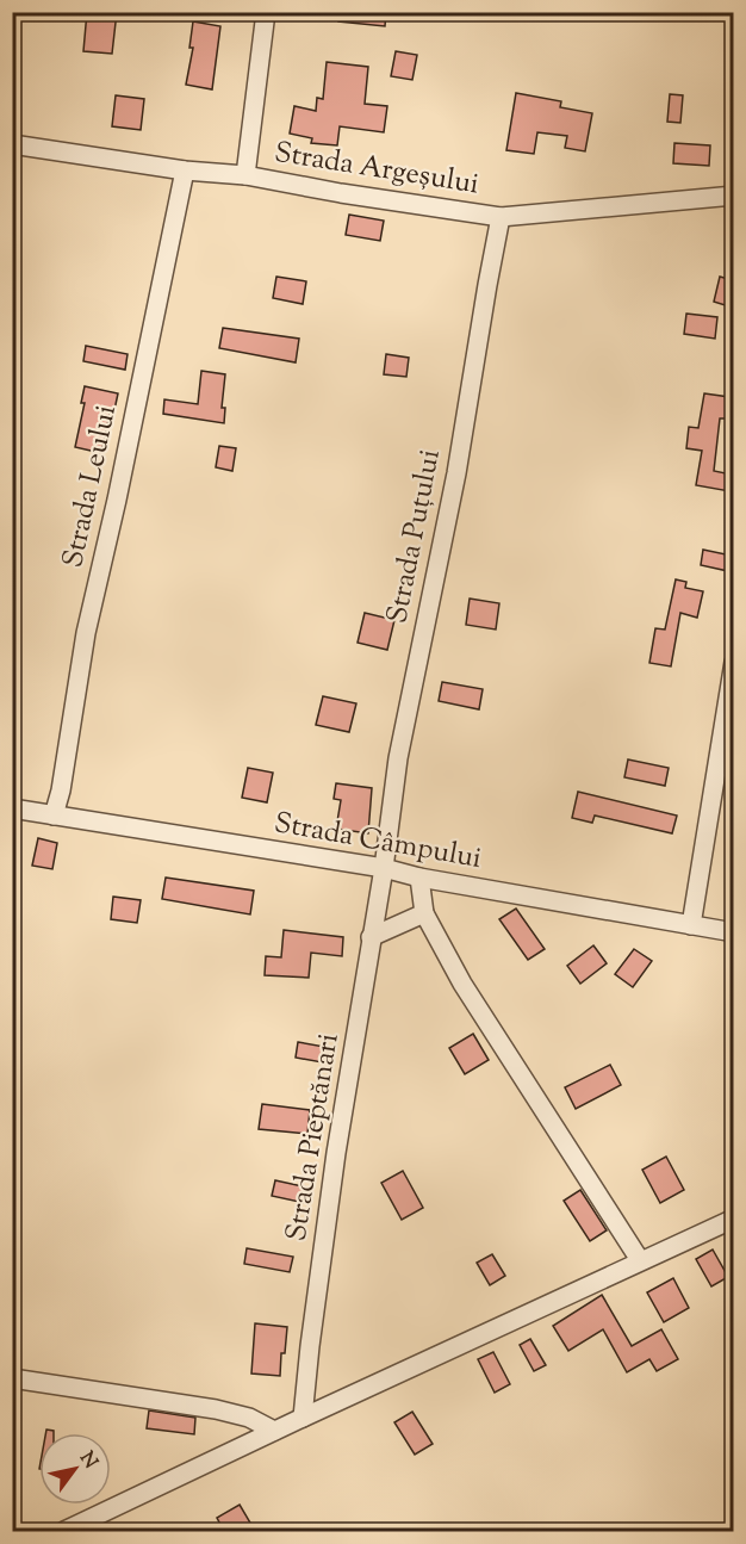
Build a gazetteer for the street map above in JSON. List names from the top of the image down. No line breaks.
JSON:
{"streets":{"street":["Strada Argeșului","Strada Leului","Strada Puțului","Strada Câmpului","Strada Pieptănari"]},"crossings":[["Strada Argeșului","Strada Leului"],["Strada Argeșului","Strada Puțului"],["Strada Leului","Strada Câmpului"],["Strada Puțului","Strada Câmpului"],["Strada Puțului","Strada Pieptănari"],["Strada Câmpului","Strada Pieptănari"]],"north":"top right"}
